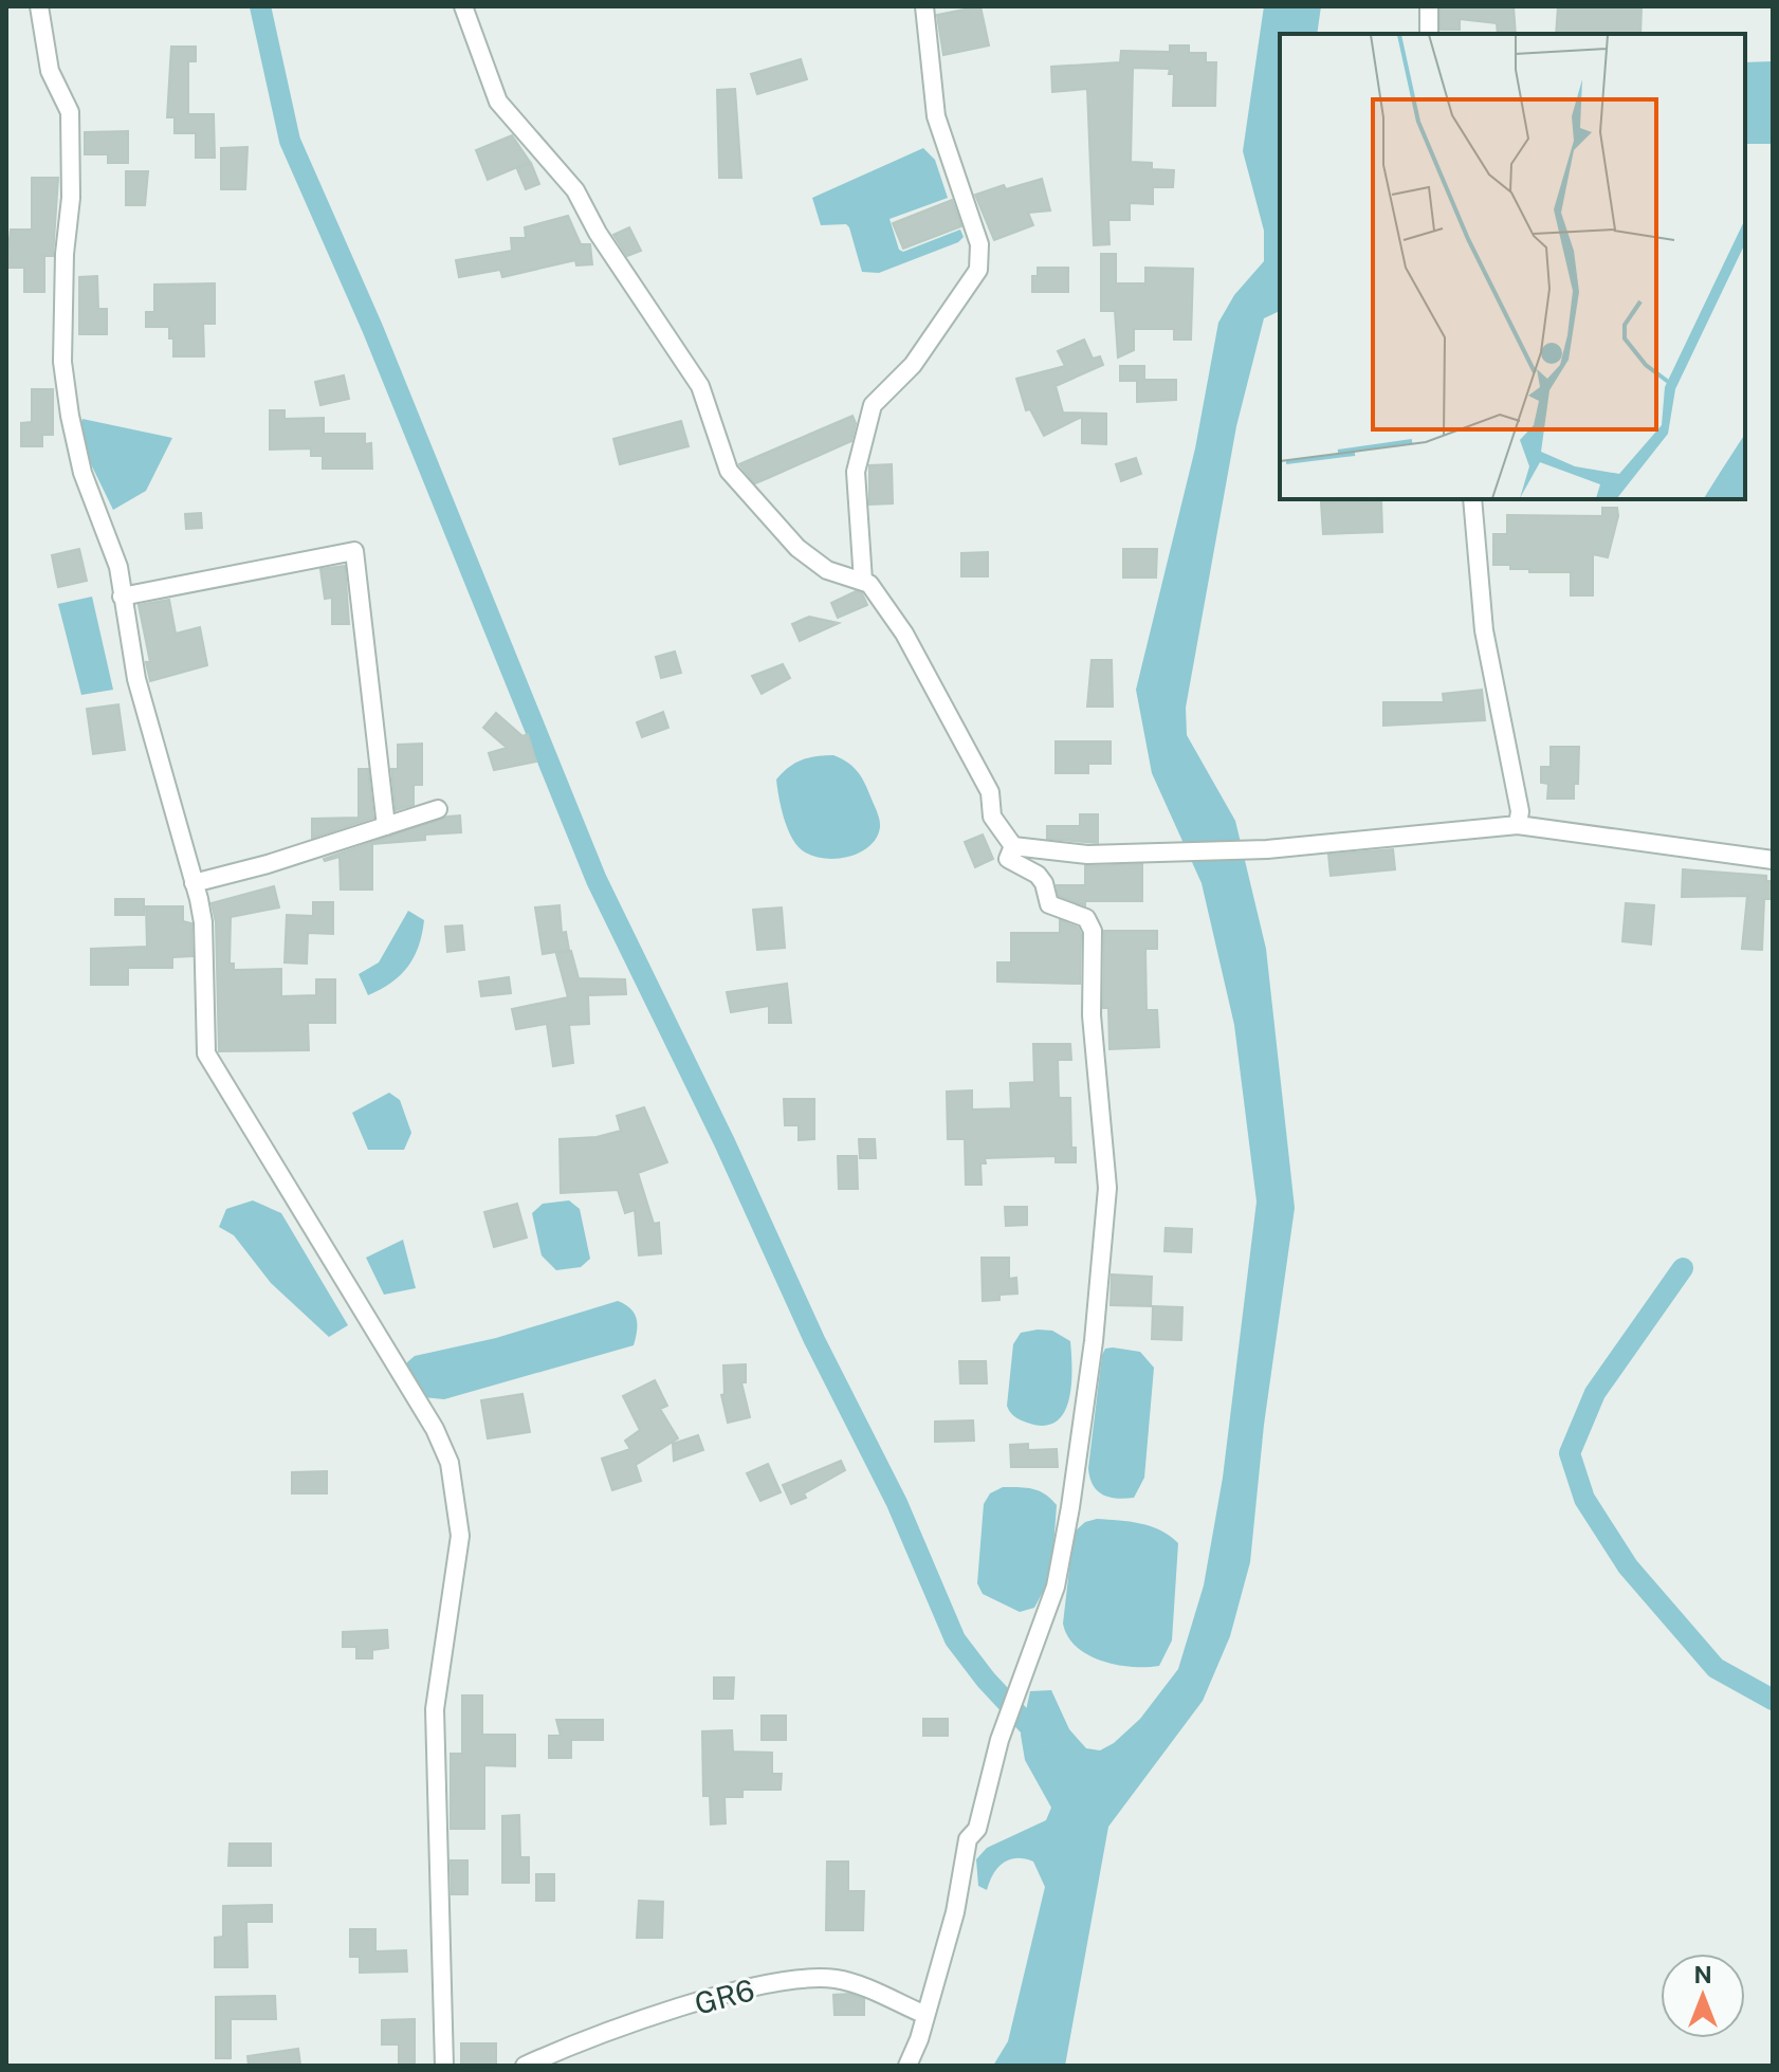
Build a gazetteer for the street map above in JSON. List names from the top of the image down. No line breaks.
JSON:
{"streets":{"street":["GR6"]},"north":"top"}
